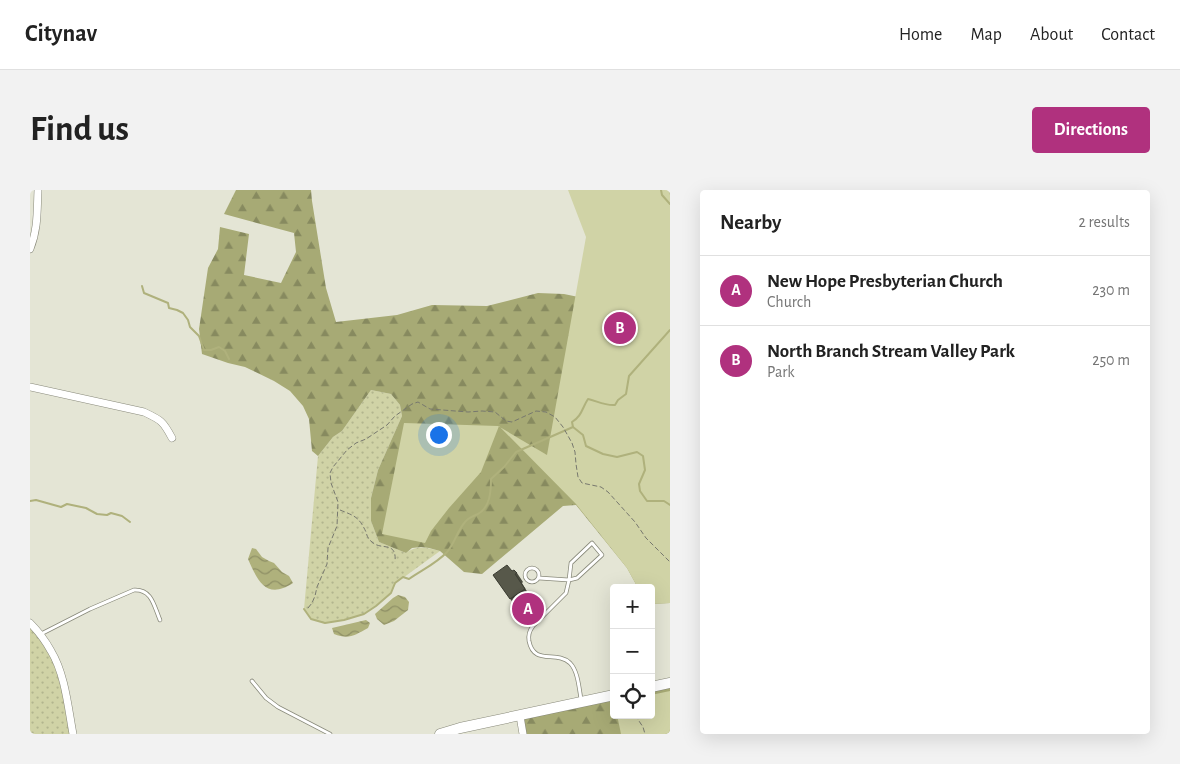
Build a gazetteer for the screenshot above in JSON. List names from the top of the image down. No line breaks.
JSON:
{"page":{"header":"Citynav","nav":["Home","Map","About","Contact"],"buttons":"Directions","title":"Find us","heading":["Nearby","2 results"],"list":[{"mark":"A","name":"New Hope Presbyterian Church","note":"Church","value":"230 m"},{"mark":"B","name":"North Branch Stream Valley Park","note":"Park","value":"250 m"}],"pins":["B","A"],"map_buttons":["+","−"]}}
